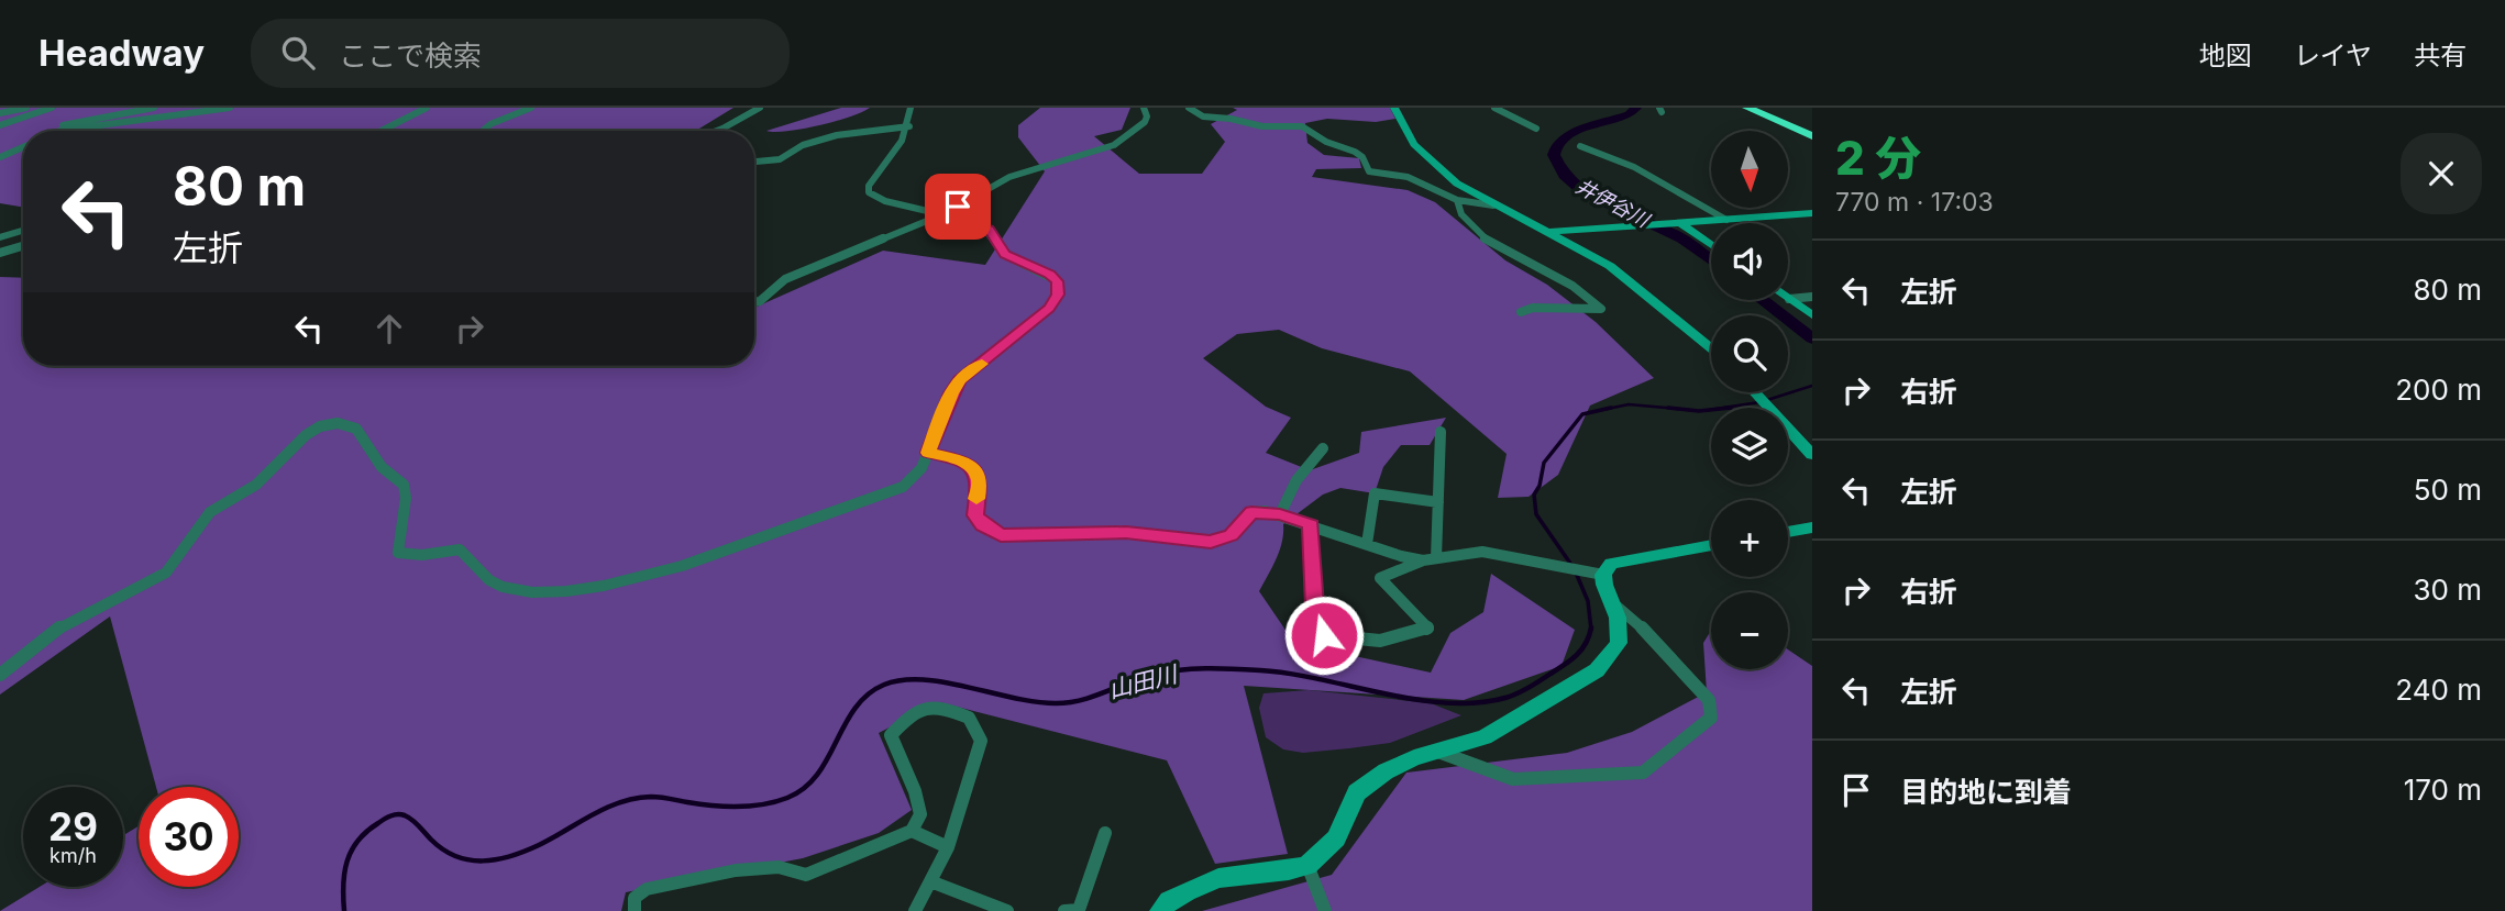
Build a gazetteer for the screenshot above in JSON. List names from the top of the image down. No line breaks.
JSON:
{"water":["井伊谷川","山田川"],"north":"bottom","page":{"header":"Headway","search":"ここで検索","nav":["地図","レイヤ","共有"],"heading":["2 分","770 m · 17:03"],"map_buttons":["+","−"],"turn":["80 m","左折"],"list":[{"name":"左折","value":"80 m"},{"name":"右折","value":"200 m"},{"name":"左折","value":"50 m"},{"name":"右折","value":"30 m"},{"name":"左折","value":"240 m"},{"name":"目的地に到着","value":"170 m"}],"speed":"29 km/h","limit":"30"}}
